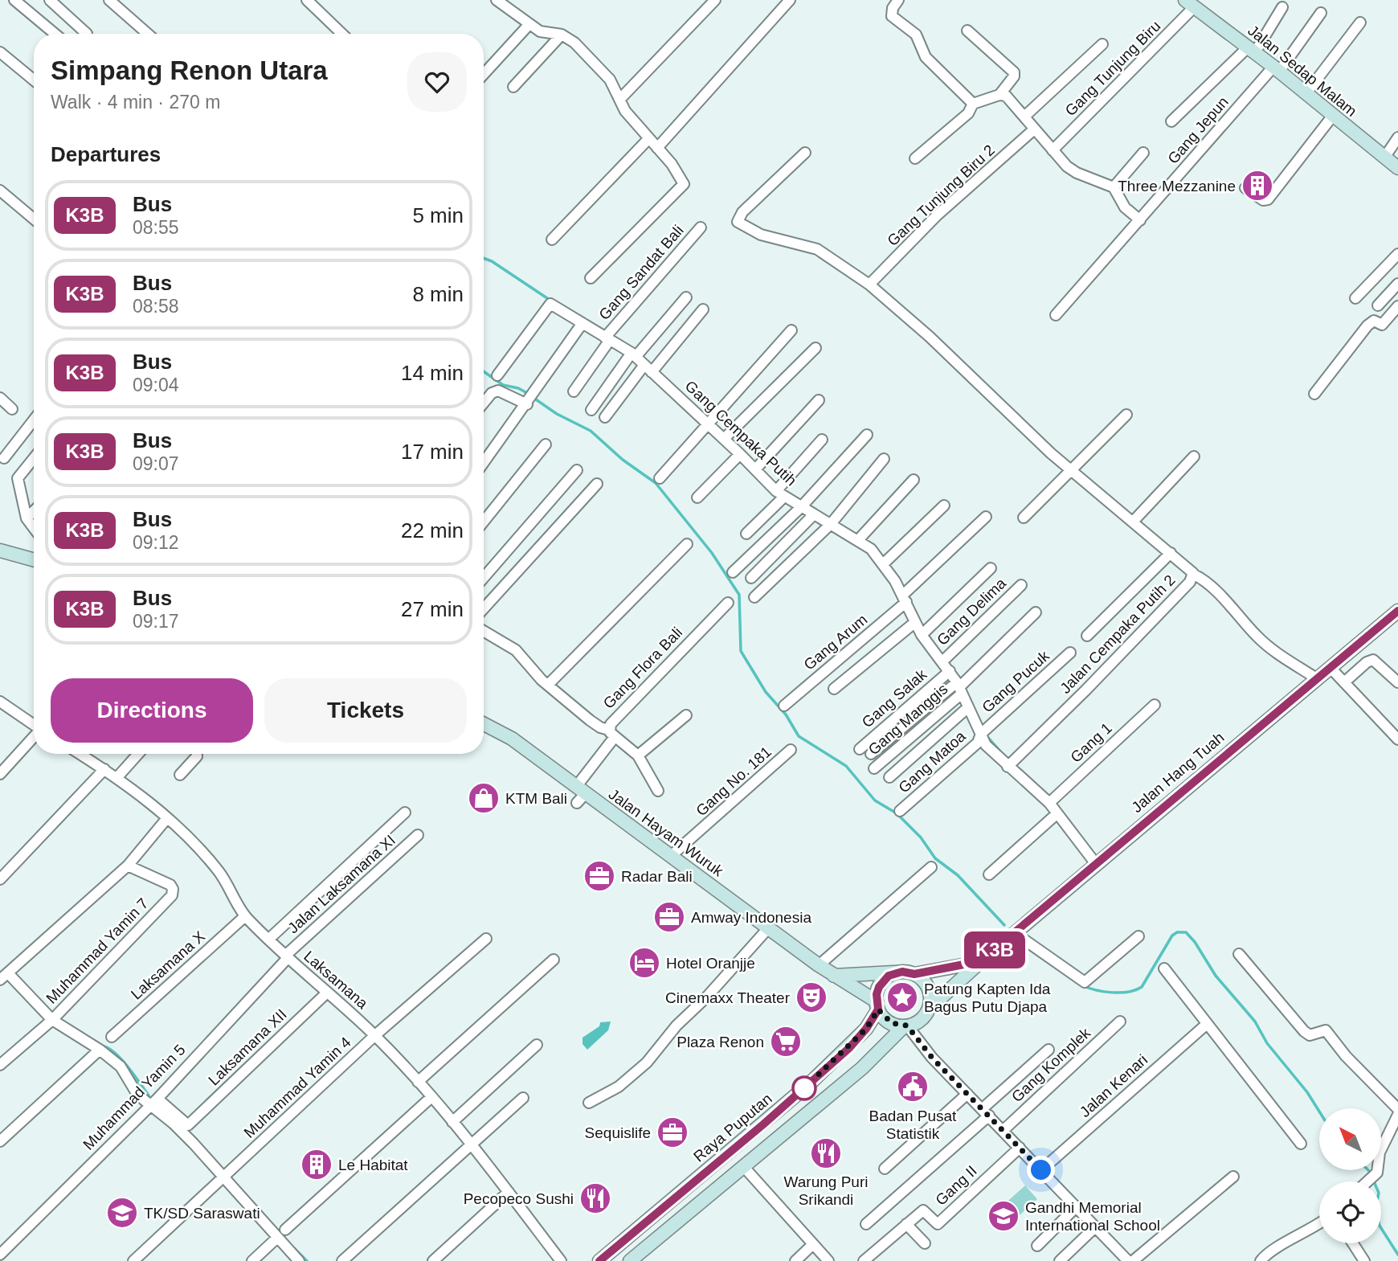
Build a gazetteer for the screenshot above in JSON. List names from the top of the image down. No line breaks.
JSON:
{"streets":{"main road":["Jalan Sedap Malam","Jalan Hang Tuah","Jalan Hayam Wuruk","Raya Puputan"],"street":["Gang Tunjung Biru","Gang Jepun","Gang Tunjung Biru 2","Gang Sandat Bali","Gang Cempaka Putih","Gang Delima","Jalan Cempaka Putih 2","Gang Arum","Gang Flora Bali","Gang Pucuk","Gang Salak","Gang Manggis","Gang 1","Gang Matoa","Gang No. 181","Jalan Laksamana XI","Muhammad Yamin 7","Laksamana X","Laksamana","Laksamana XII","Gang Komplek","Jalan Kenari","Muhammad Yamin 4","Muhammad Yamin 5","Gang II"]},"crossings":[["Gang Tunjung Biru","Jalan Sedap Malam"],["Jalan Sedap Malam","Gang Jepun"],["Gang Tunjung Biru 2","Jalan Cempaka Putih 2"],["Gang Sandat Bali","Gang Cempaka Putih"],["Gang Cempaka Putih","Gang Delima"],["Gang Cempaka Putih","Jalan Cempaka Putih 2"],["Gang Cempaka Putih","Gang Arum"],["Gang Cempaka Putih","Gang Pucuk"],["Gang Cempaka Putih","Gang Salak"],["Gang Cempaka Putih","Gang Manggis"],["Gang Cempaka Putih","Gang 1"],["Gang Cempaka Putih","Gang Matoa"],["Gang Cempaka Putih","Jalan Hang Tuah"],["Gang Flora Bali","Jalan Hayam Wuruk"],["Gang Pucuk","Gang Matoa"],["Jalan Hang Tuah","Jalan Hayam Wuruk"],["Jalan Hang Tuah","Raya Puputan"],["Gang No. 181","Jalan Hayam Wuruk"],["Jalan Hayam Wuruk","Raya Puputan"],["Jalan Laksamana XI","Laksamana"],["Jalan Laksamana XI","Muhammad Yamin 5"],["Laksamana X","Laksamana"],["Laksamana","Laksamana XII"],["Laksamana","Muhammad Yamin 4"],["Laksamana","Muhammad Yamin 5"],["Laksamana XII","Muhammad Yamin 5"]],"places":{"building":["Three Mezzanine","Le Habitat"],"shop":["KTM Bali"],"office":["Radar Bali","Amway Indonesia","Sequislife"],"hotel":["Hotel Oranjje"],"theatre":["Cinemaxx Theater"],"place":["Patung Kapten Ida Bagus Putu Djapa"],"supermarket":["Plaza Renon"],"public building":["Badan Pusat Statistik"],"restaurant":["Warung Puri Srikandi","Pecopeco Sushi"],"school or university":["TK/SD Saraswati","Gandhi Memorial International School"]},"lines":["bus line K3B"],"north":"top left","page":{"on_map":"K3B","heading":[["Simpang Renon Utara","Walk · 4 min · 270 m"],"Departures"],"list":[{"mark":"K3B","name":"Bus","note":"08:55","value":"5 min"},{"mark":"K3B","name":"Bus","note":"08:58","value":"8 min"},{"mark":"K3B","name":"Bus","note":"09:04","value":"14 min"},{"mark":"K3B","name":"Bus","note":"09:07","value":"17 min"},{"mark":"K3B","name":"Bus","note":"09:12","value":"22 min"},{"mark":"K3B","name":"Bus","note":"09:17","value":"27 min"}],"buttons":["Directions","Tickets"]}}
